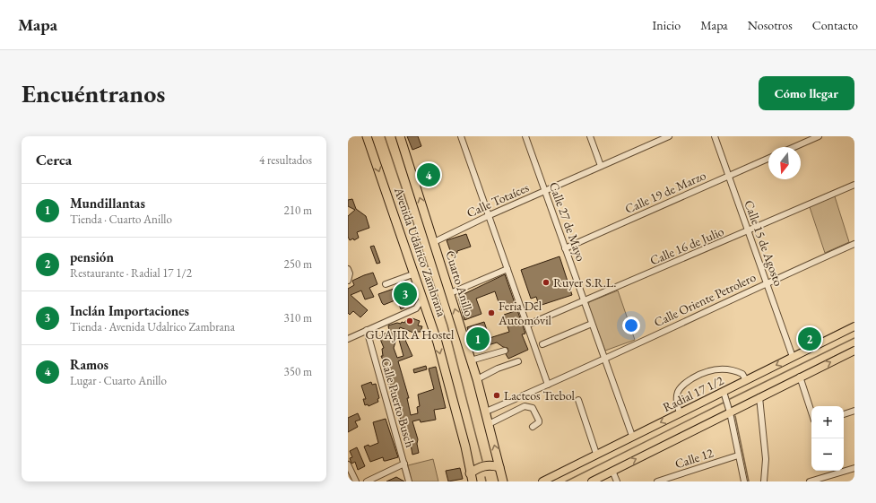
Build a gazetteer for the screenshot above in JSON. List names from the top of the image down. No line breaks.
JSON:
{"streets":{"highway":["Avenida Udalrico Zambrana","Cuarto Anillo"],"main road":["Radial 17 1/2"],"street":["Calle 19 de Marzo","Calle Totaíces","Calle 27 de Mayo","Calle 15 de Agosto","Calle 16 de Julio","Calle Oriente Petrolero","Calle Puerto Busch","Calle 12"]},"crossings":[["Calle 19 de Marzo","Calle 27 de Mayo"],["Calle 19 de Marzo","Calle 15 de Agosto"],["Calle Totaíces","Calle 27 de Mayo"],["Calle Totaíces","Cuarto Anillo"],["Calle 27 de Mayo","Calle 16 de Julio"],["Calle 27 de Mayo","Calle Oriente Petrolero"],["Calle 27 de Mayo","Radial 17 1/2"],["Calle 15 de Agosto","Calle 16 de Julio"],["Calle 15 de Agosto","Calle Oriente Petrolero"],["Calle 15 de Agosto","Radial 17 1/2"],["Cuarto Anillo","Calle Oriente Petrolero"]],"one_way":["Avenida Udalrico Zambrana","Cuarto Anillo"],"places":["Ruyer S.R.L.","Feria Del Automóvil","GUAJIRA Hostel","Lacteos Trebol"],"north":"bottom","page":{"header":"Mapa","nav":["Inicio","Mapa","Nosotros","Contacto"],"buttons":"Cómo llegar","title":"Encuéntranos","heading":["Cerca","4 resultados"],"pins":["4","3","1","2"],"list":[{"mark":"1","name":"Mundillantas","note":"Tienda · Cuarto Anillo","value":"210 m"},{"mark":"2","name":"pensión","note":"Restaurante · Radial 17 1/2","value":"250 m"},{"mark":"3","name":"Inclán Importaciones","note":"Tienda · Avenida Udalrico Zambrana","value":"310 m"},{"mark":"4","name":"Ramos","note":"Lugar · Cuarto Anillo","value":"350 m"}],"map_buttons":["+","−"]}}
